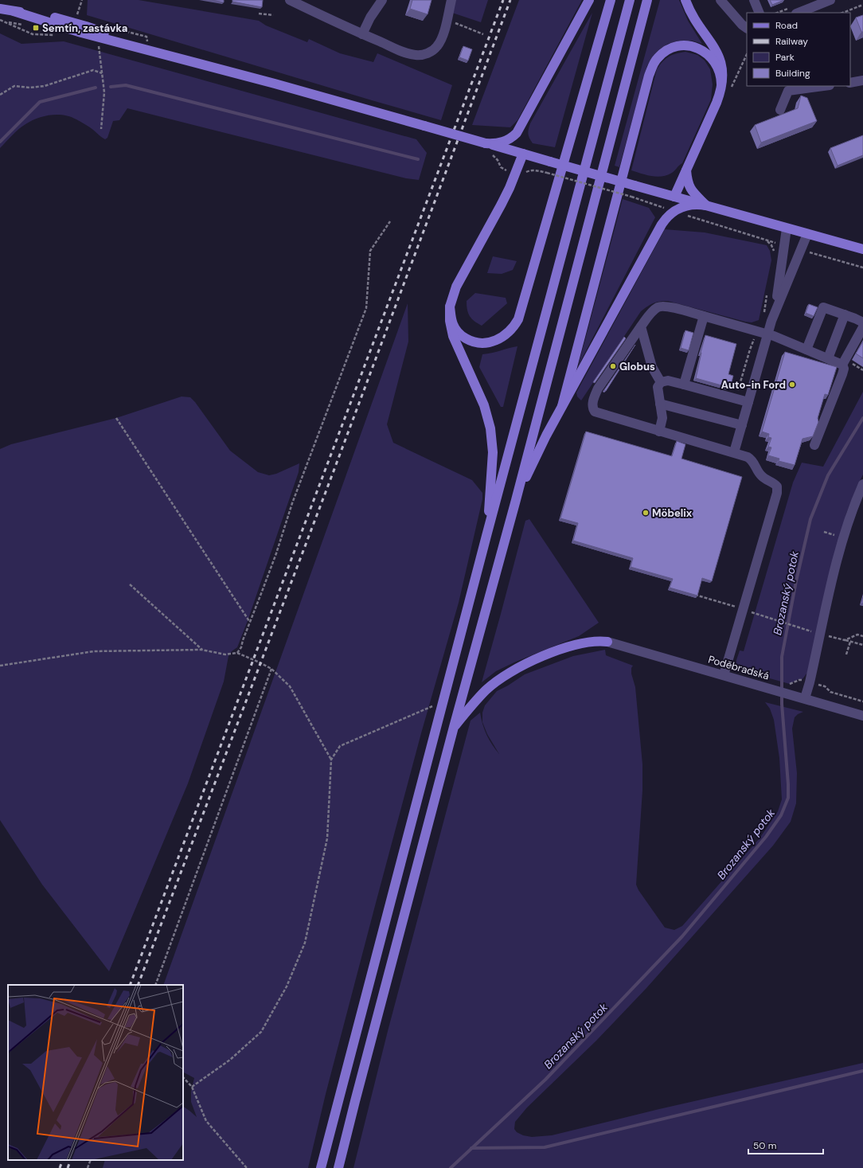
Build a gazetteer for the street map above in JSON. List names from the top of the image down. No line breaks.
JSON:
{"streets":{"street":["Poděbradská"]},"water":["Brozanský potok"],"places":{"transit":["Semtín, zastávka"],"other":["Globus","Auto-in Ford","Möbelix"]},"legend":["Road","Railway","Park","Building"],"scale_bar":"50 m"}
